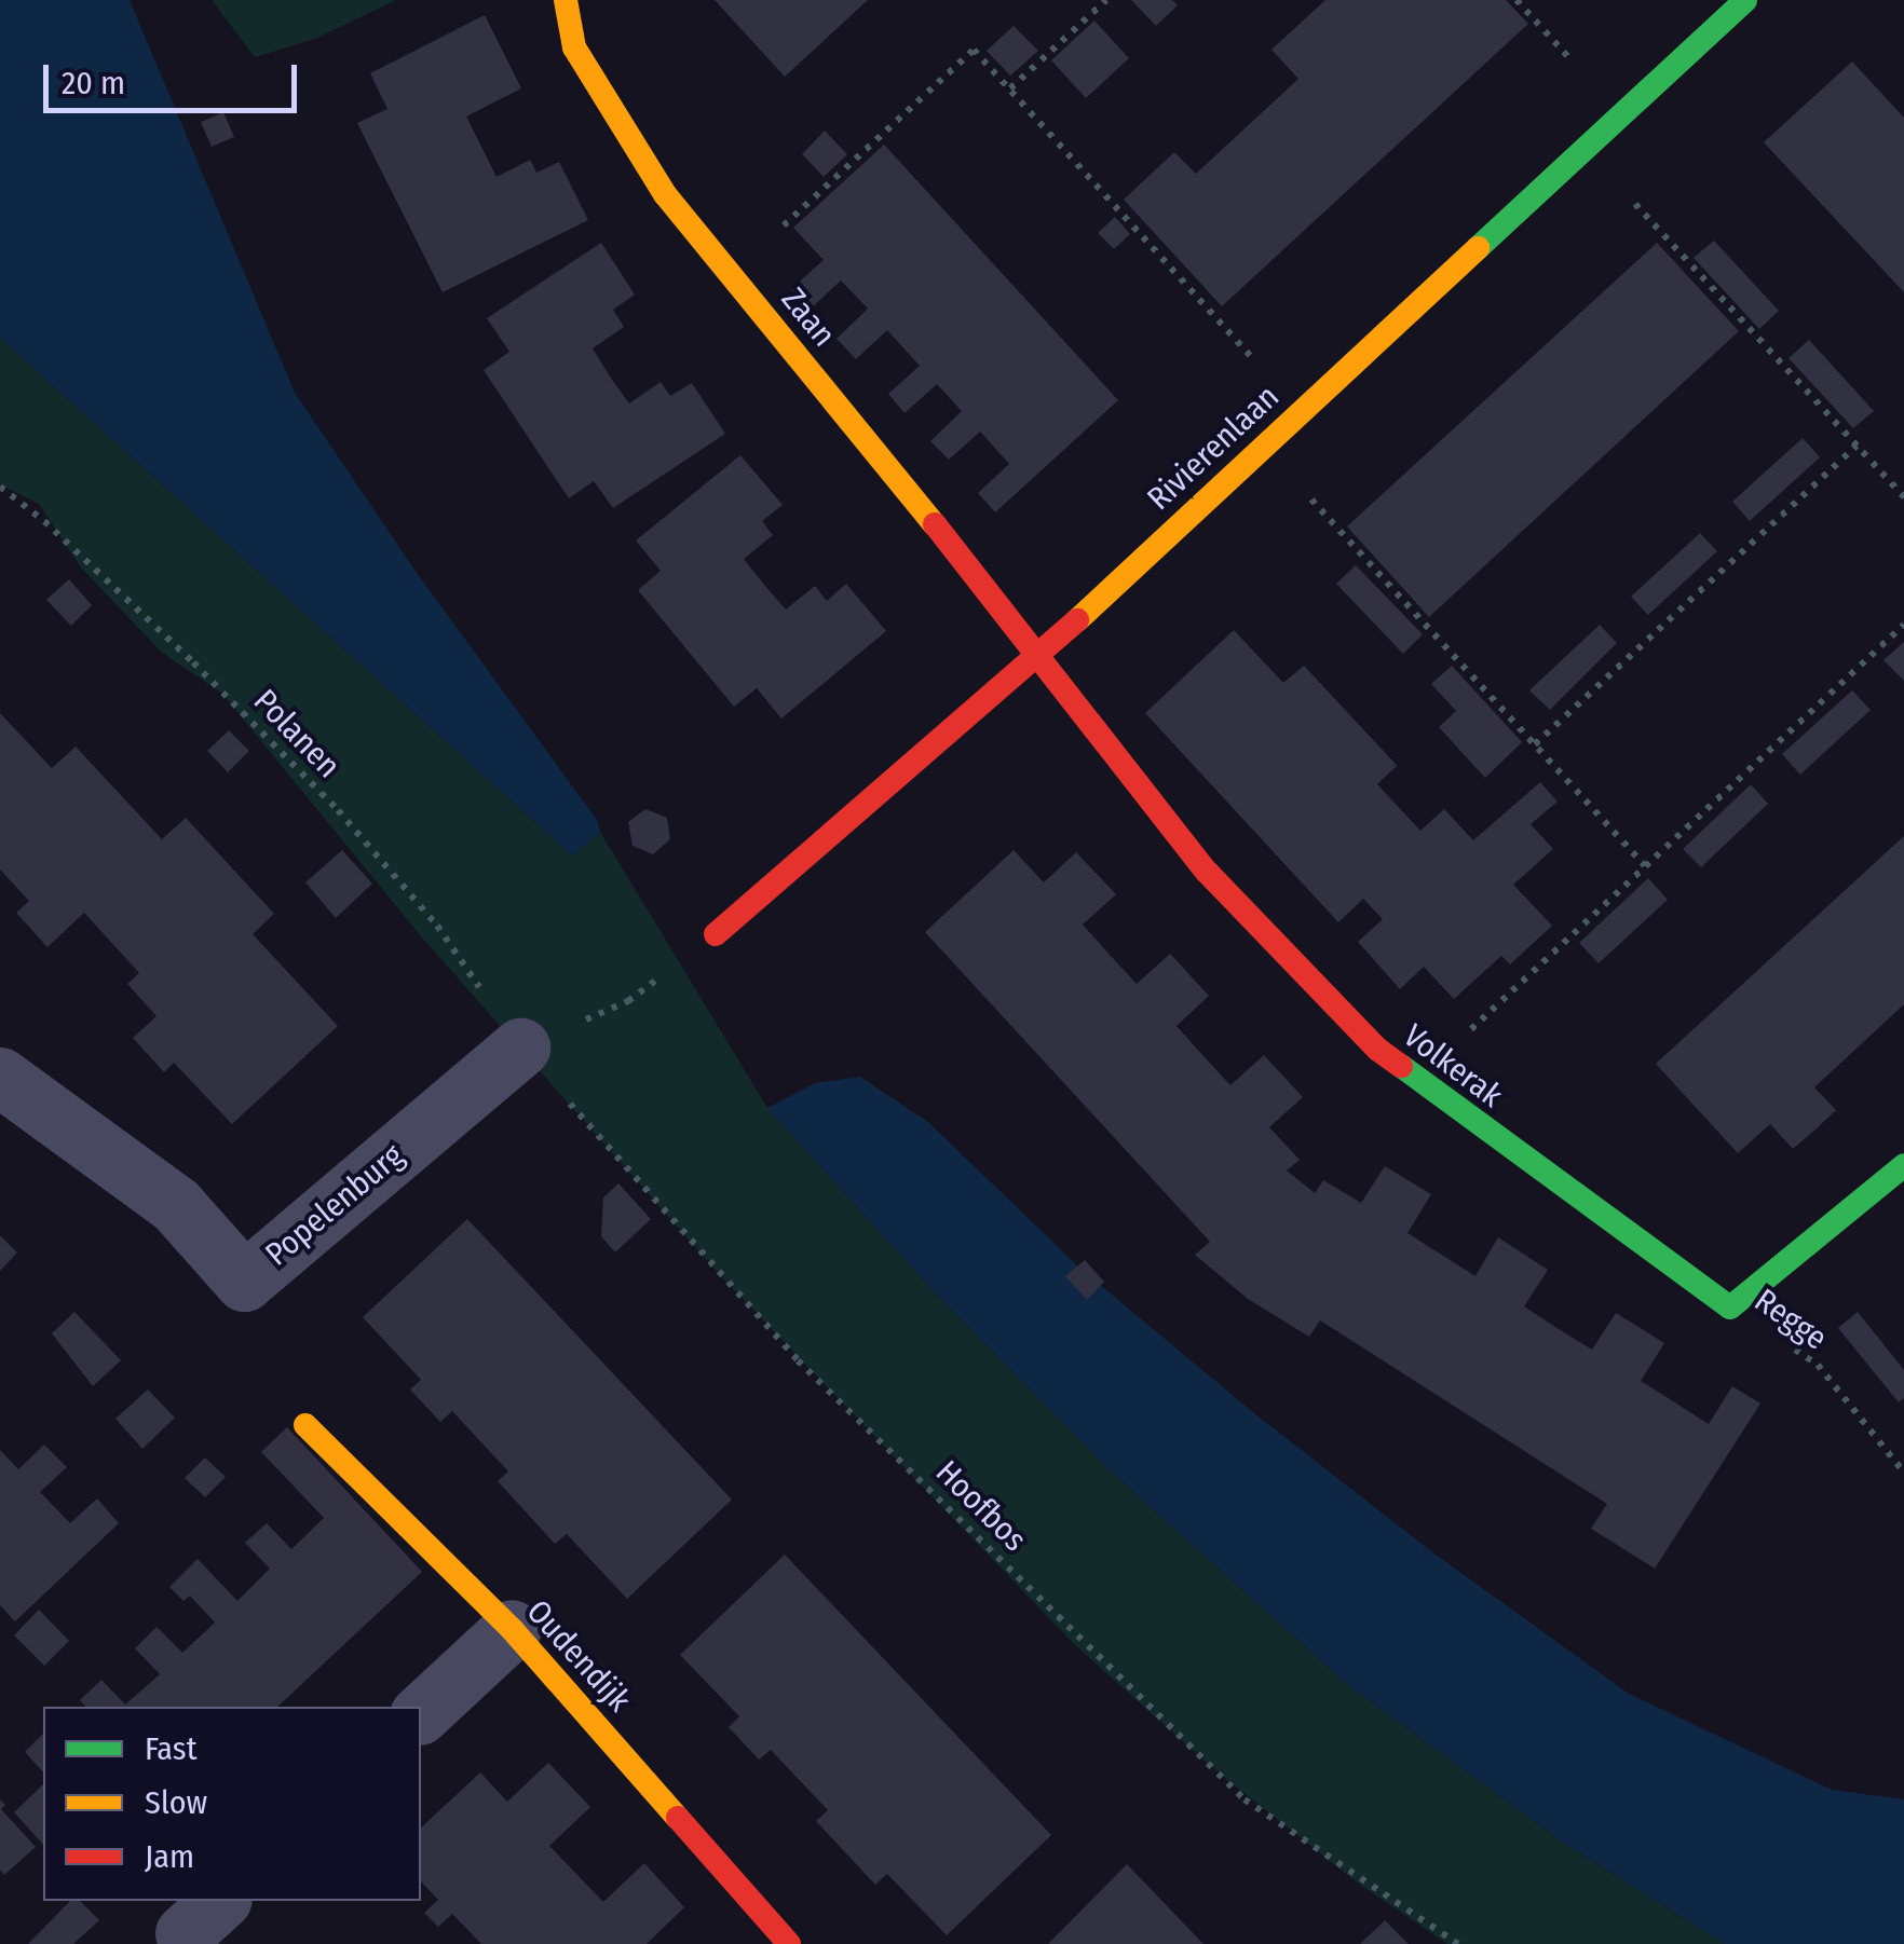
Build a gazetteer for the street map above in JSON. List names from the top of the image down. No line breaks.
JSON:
{"streets":{"street":["Zaan","Rivierenlaan","Volkerak","Popelenburg","Oudendijk"],"path":["Polanen","Regge","Hoofbos"]},"crossings":[["Zaan","Rivierenlaan"],["Zaan","Volkerak"],["Rivierenlaan","Volkerak"],["Polanen","Popelenburg"],["Polanen","Hoofbos"],["Volkerak","Regge"],["Popelenburg","Hoofbos"]],"legend":["Fast","Slow","Jam"],"scale_bar":"20 m"}
